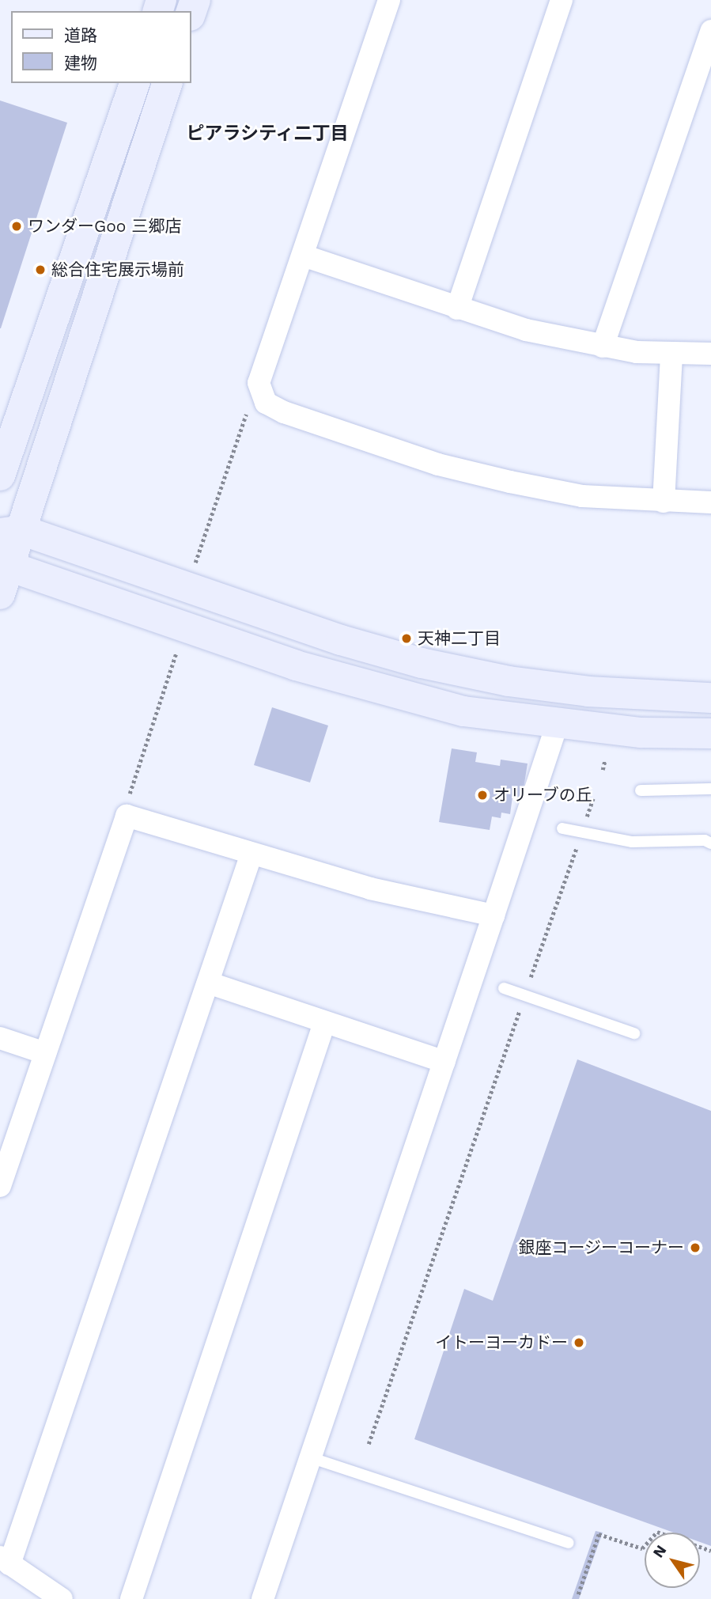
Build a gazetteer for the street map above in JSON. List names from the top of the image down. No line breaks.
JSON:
{"districts":["ピアラシティ二丁目"],"places":["ワンダーGoo 三郷店","総合住宅展示場前","天神二丁目","オリーブの丘","銀座コージーコーナー","イトーヨーカドー"],"legend":["道路","建物"],"north":"top left"}
